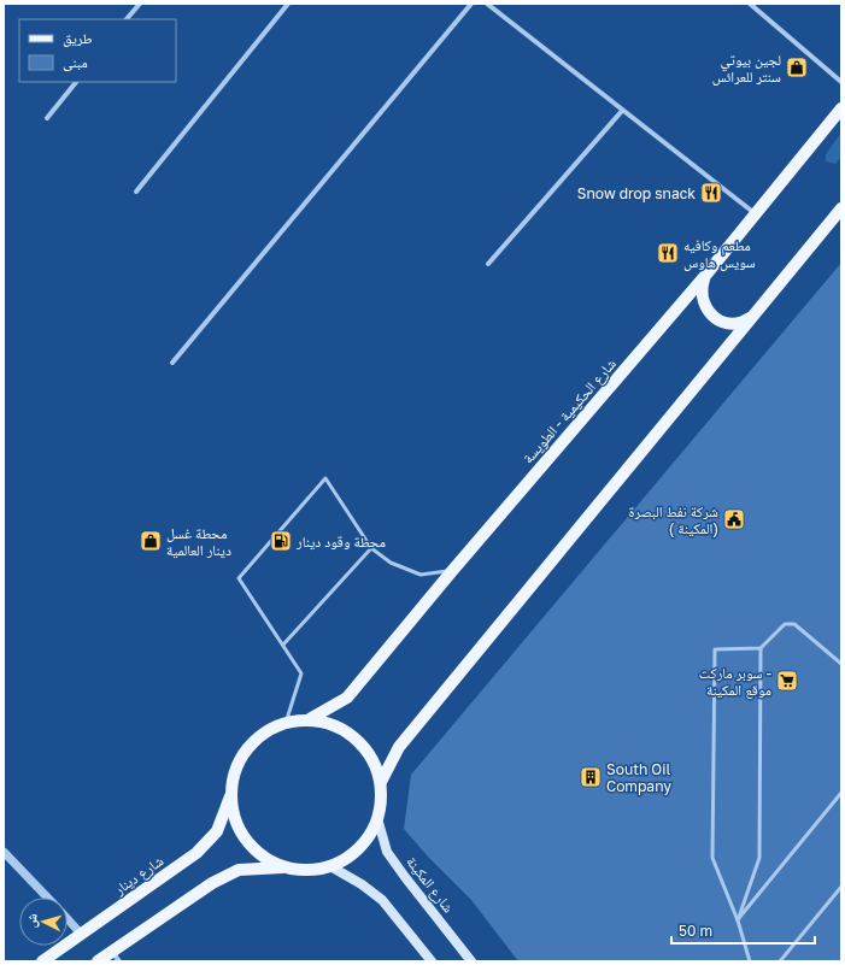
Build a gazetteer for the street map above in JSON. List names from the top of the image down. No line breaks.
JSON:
{"streets":{"main road":["شارع الحكيمية - الطويسة","شارع دينار","شارع المكينة"]},"crossings":[["شارع الحكيمية - الطويسة","شارع دينار"],["شارع الحكيمية - الطويسة","شارع المكينة"],["شارع دينار","شارع المكينة"]],"places":{"shop":["لجين بيوتي سنتر للعرائس","محطة غسل دينار العالمية"],"restaurant":["Snow drop snack","مطعم وكافيه سويس هاوس"],"public building":["شركة نفط البصرة ( المكينة)"],"fuel station":["محطة وقود دينار"],"supermarket":["سوبر ماركت - موقع المكينة"],"building":["South Oil Company"]},"legend":["طريق","مبنى"],"scale_bar":"50 m","north":"left"}
